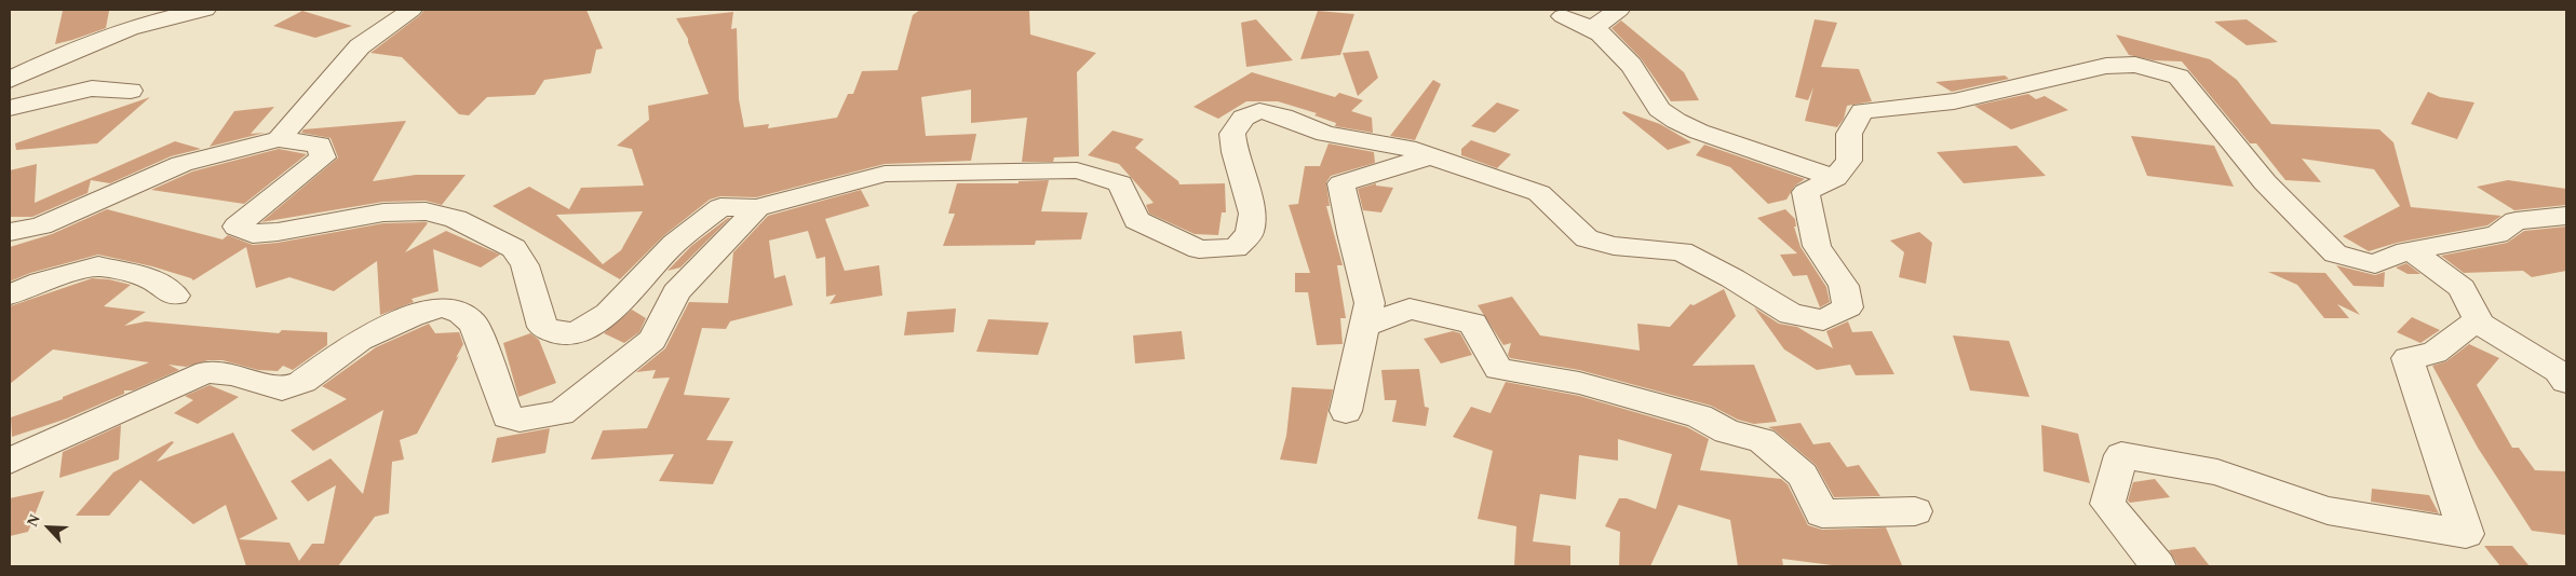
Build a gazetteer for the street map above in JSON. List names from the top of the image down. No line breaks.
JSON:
{"north":"top left"}
